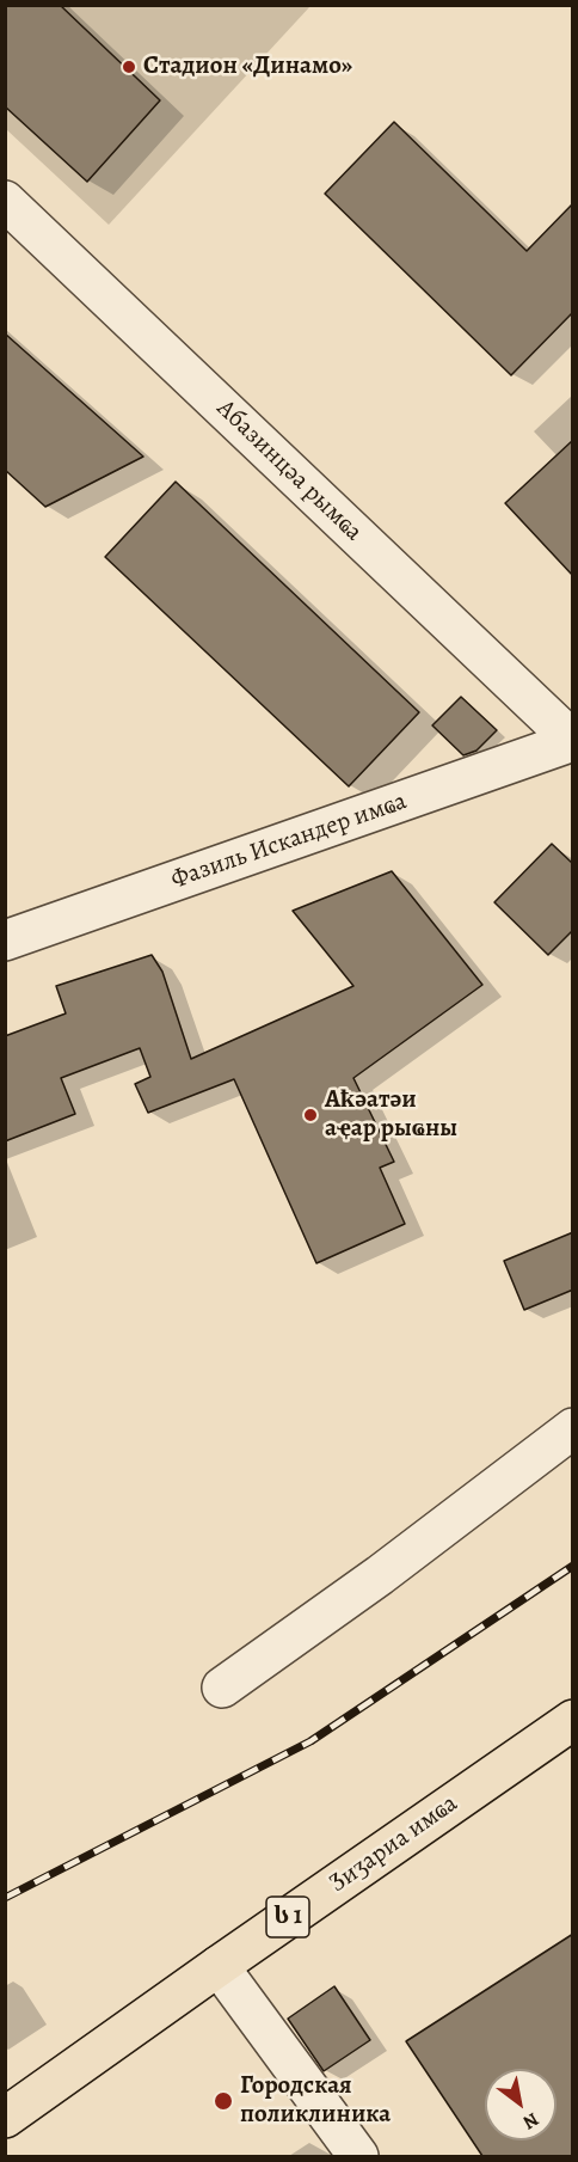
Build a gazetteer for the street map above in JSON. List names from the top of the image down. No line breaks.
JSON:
{"streets":{"highway":["Ӡиӡариа имҩа","ს 1"],"street":["Абазинцәа рымҩа","Фазиль Искандер имҩа"]},"crossings":[["Абазинцәа рымҩа","Фазиль Искандер имҩа"]],"places":["Cтадион «Динамо»","Аҟәатәи аҿар рыҩны","Городская поликлиника"],"north":"bottom right"}
